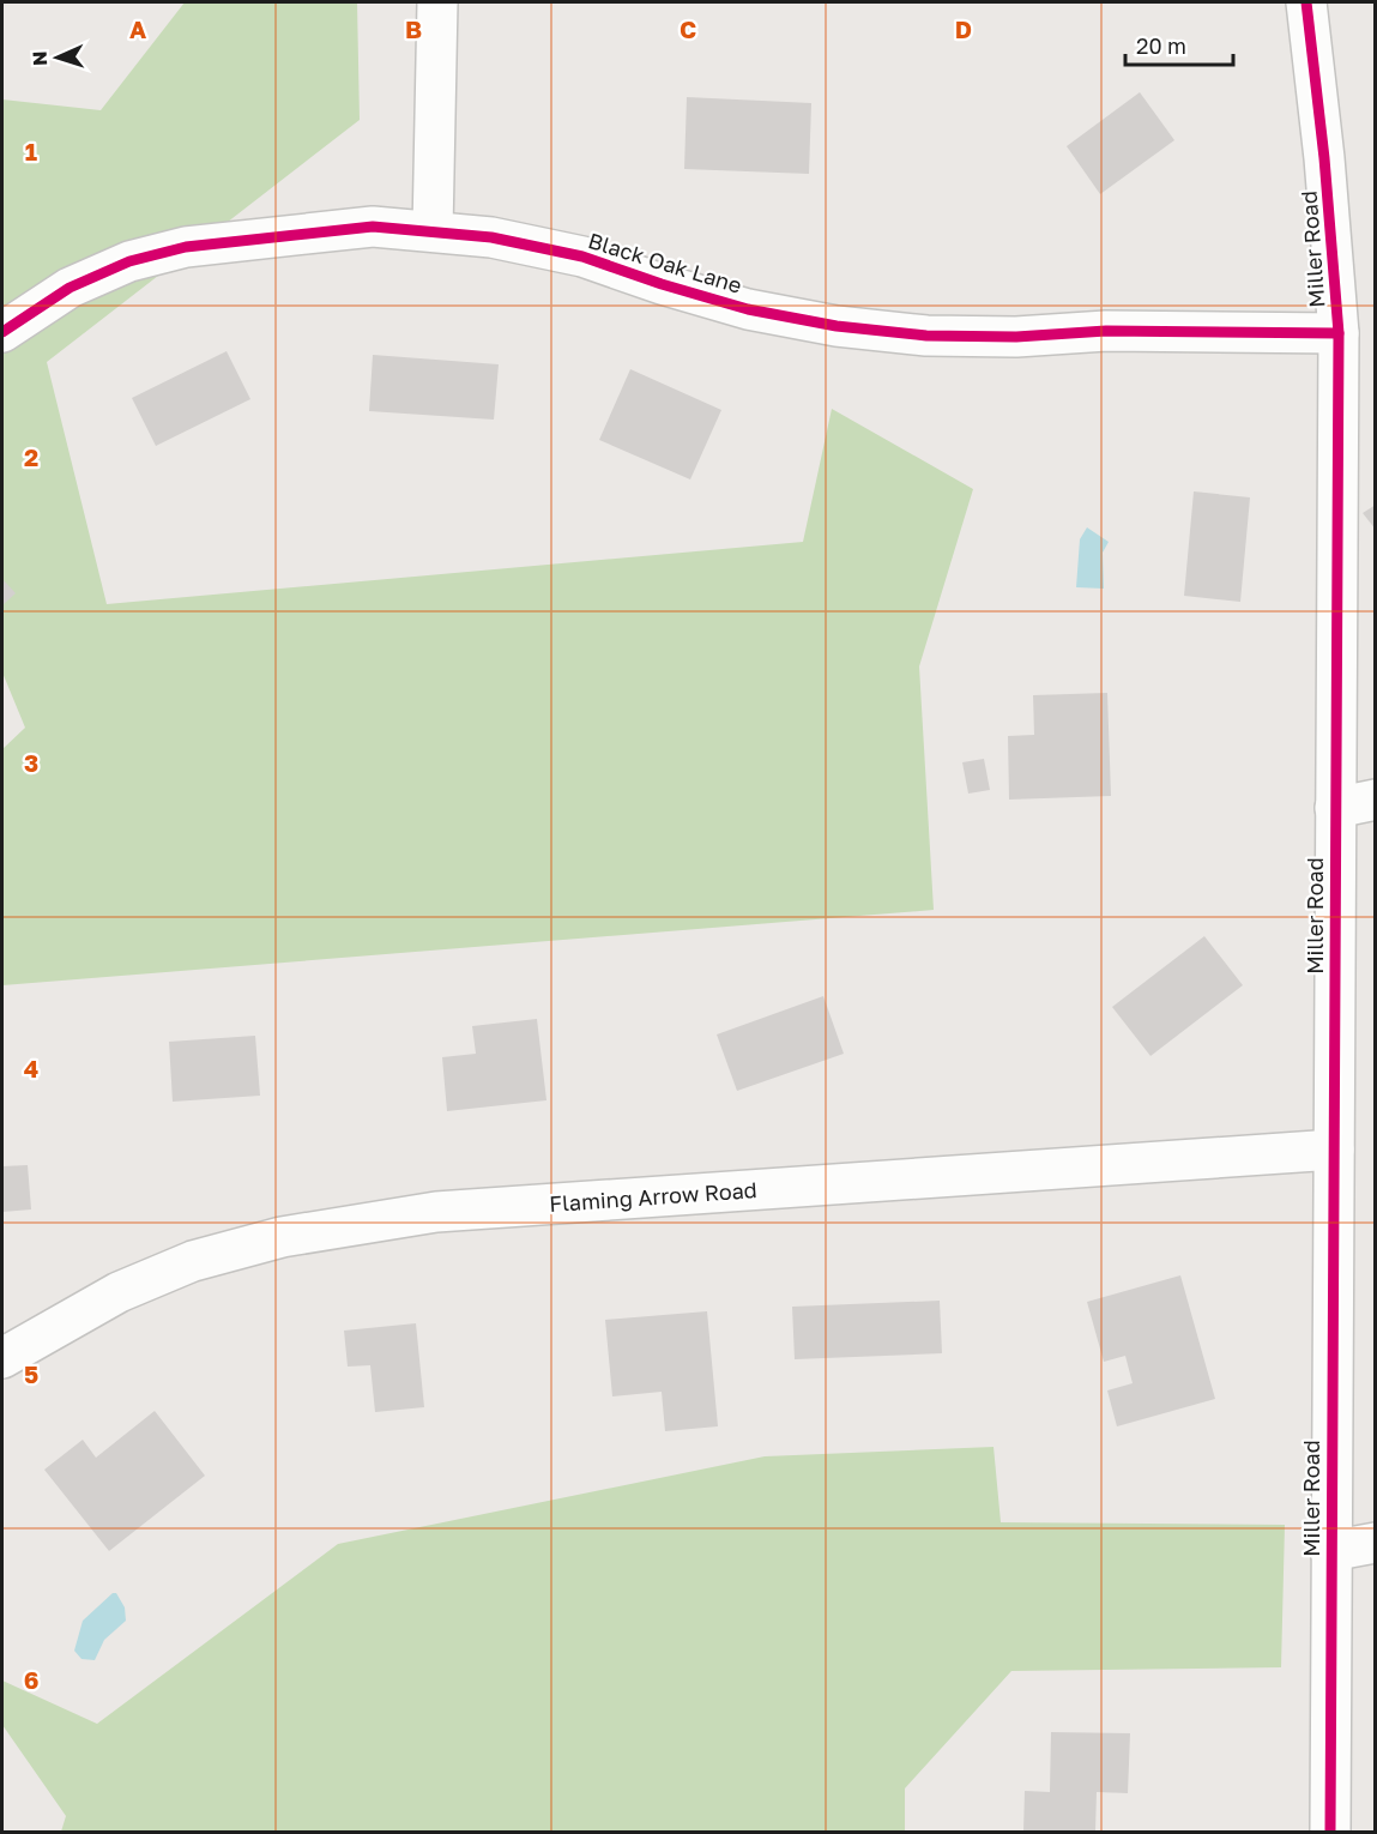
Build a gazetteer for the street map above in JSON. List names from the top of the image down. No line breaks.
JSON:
{"streets":{"street":["Miller Road","Black Oak Lane","Flaming Arrow Road"]},"crossings":[["Miller Road","Black Oak Lane"],["Miller Road","Flaming Arrow Road"]],"scale_bar":"20 m","north":"left","grid":{"columns":["A","B","C","D"],"rows":["1","2","3","4","5","6"]}}
